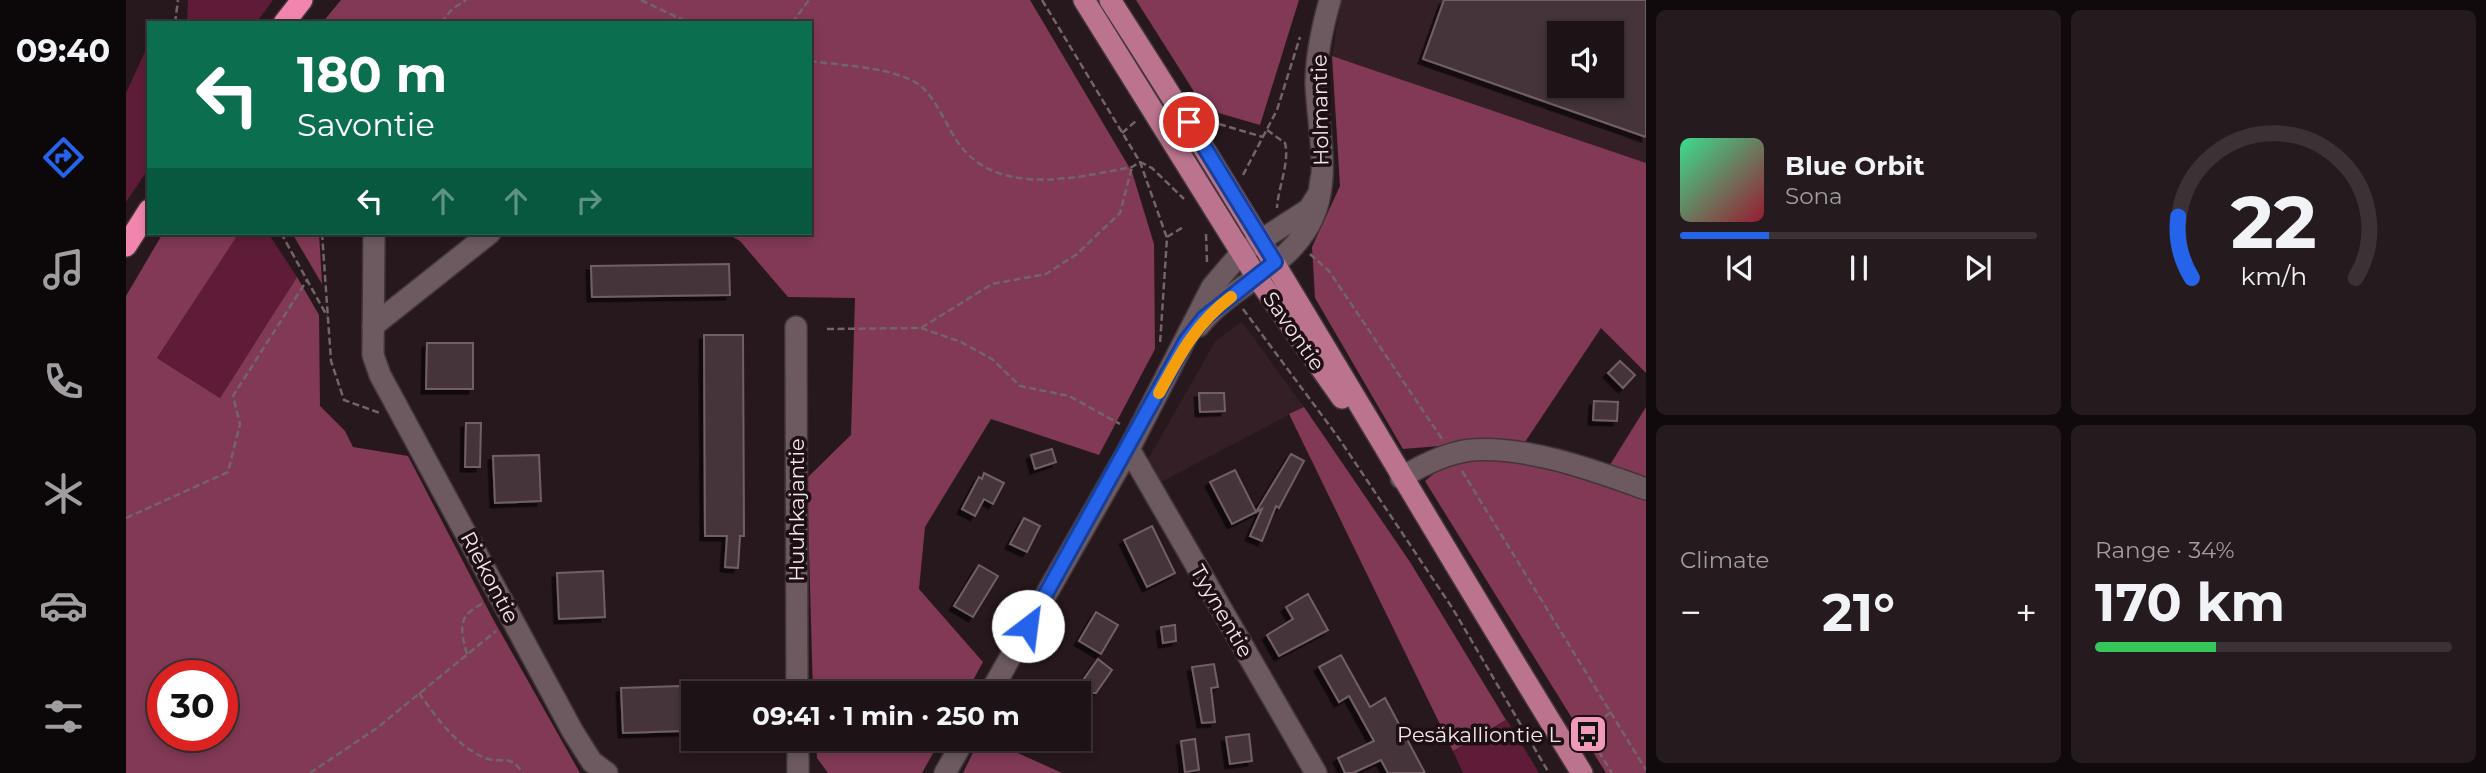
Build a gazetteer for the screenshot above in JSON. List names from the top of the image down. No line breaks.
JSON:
{"streets":{"main road":["Savontie"],"street":["Holmantie","Huuhkajantie","Riekontie","Tyynentie"]},"crossings":[["Holmantie","Savontie"]],"places":{"bus stop":["Pesäkalliontie L"]},"page":{"tabs":"09:40","turn":["180 m","Savontie"],"song":["Blue Orbit","Sona"],"tile":["Climate",["Range · 34%","170 km"]],"heat":["−","21°","+"],"limit":"30","trip":"09:41 · 1 min · 250 m","gauge":["22","km/h"]}}
